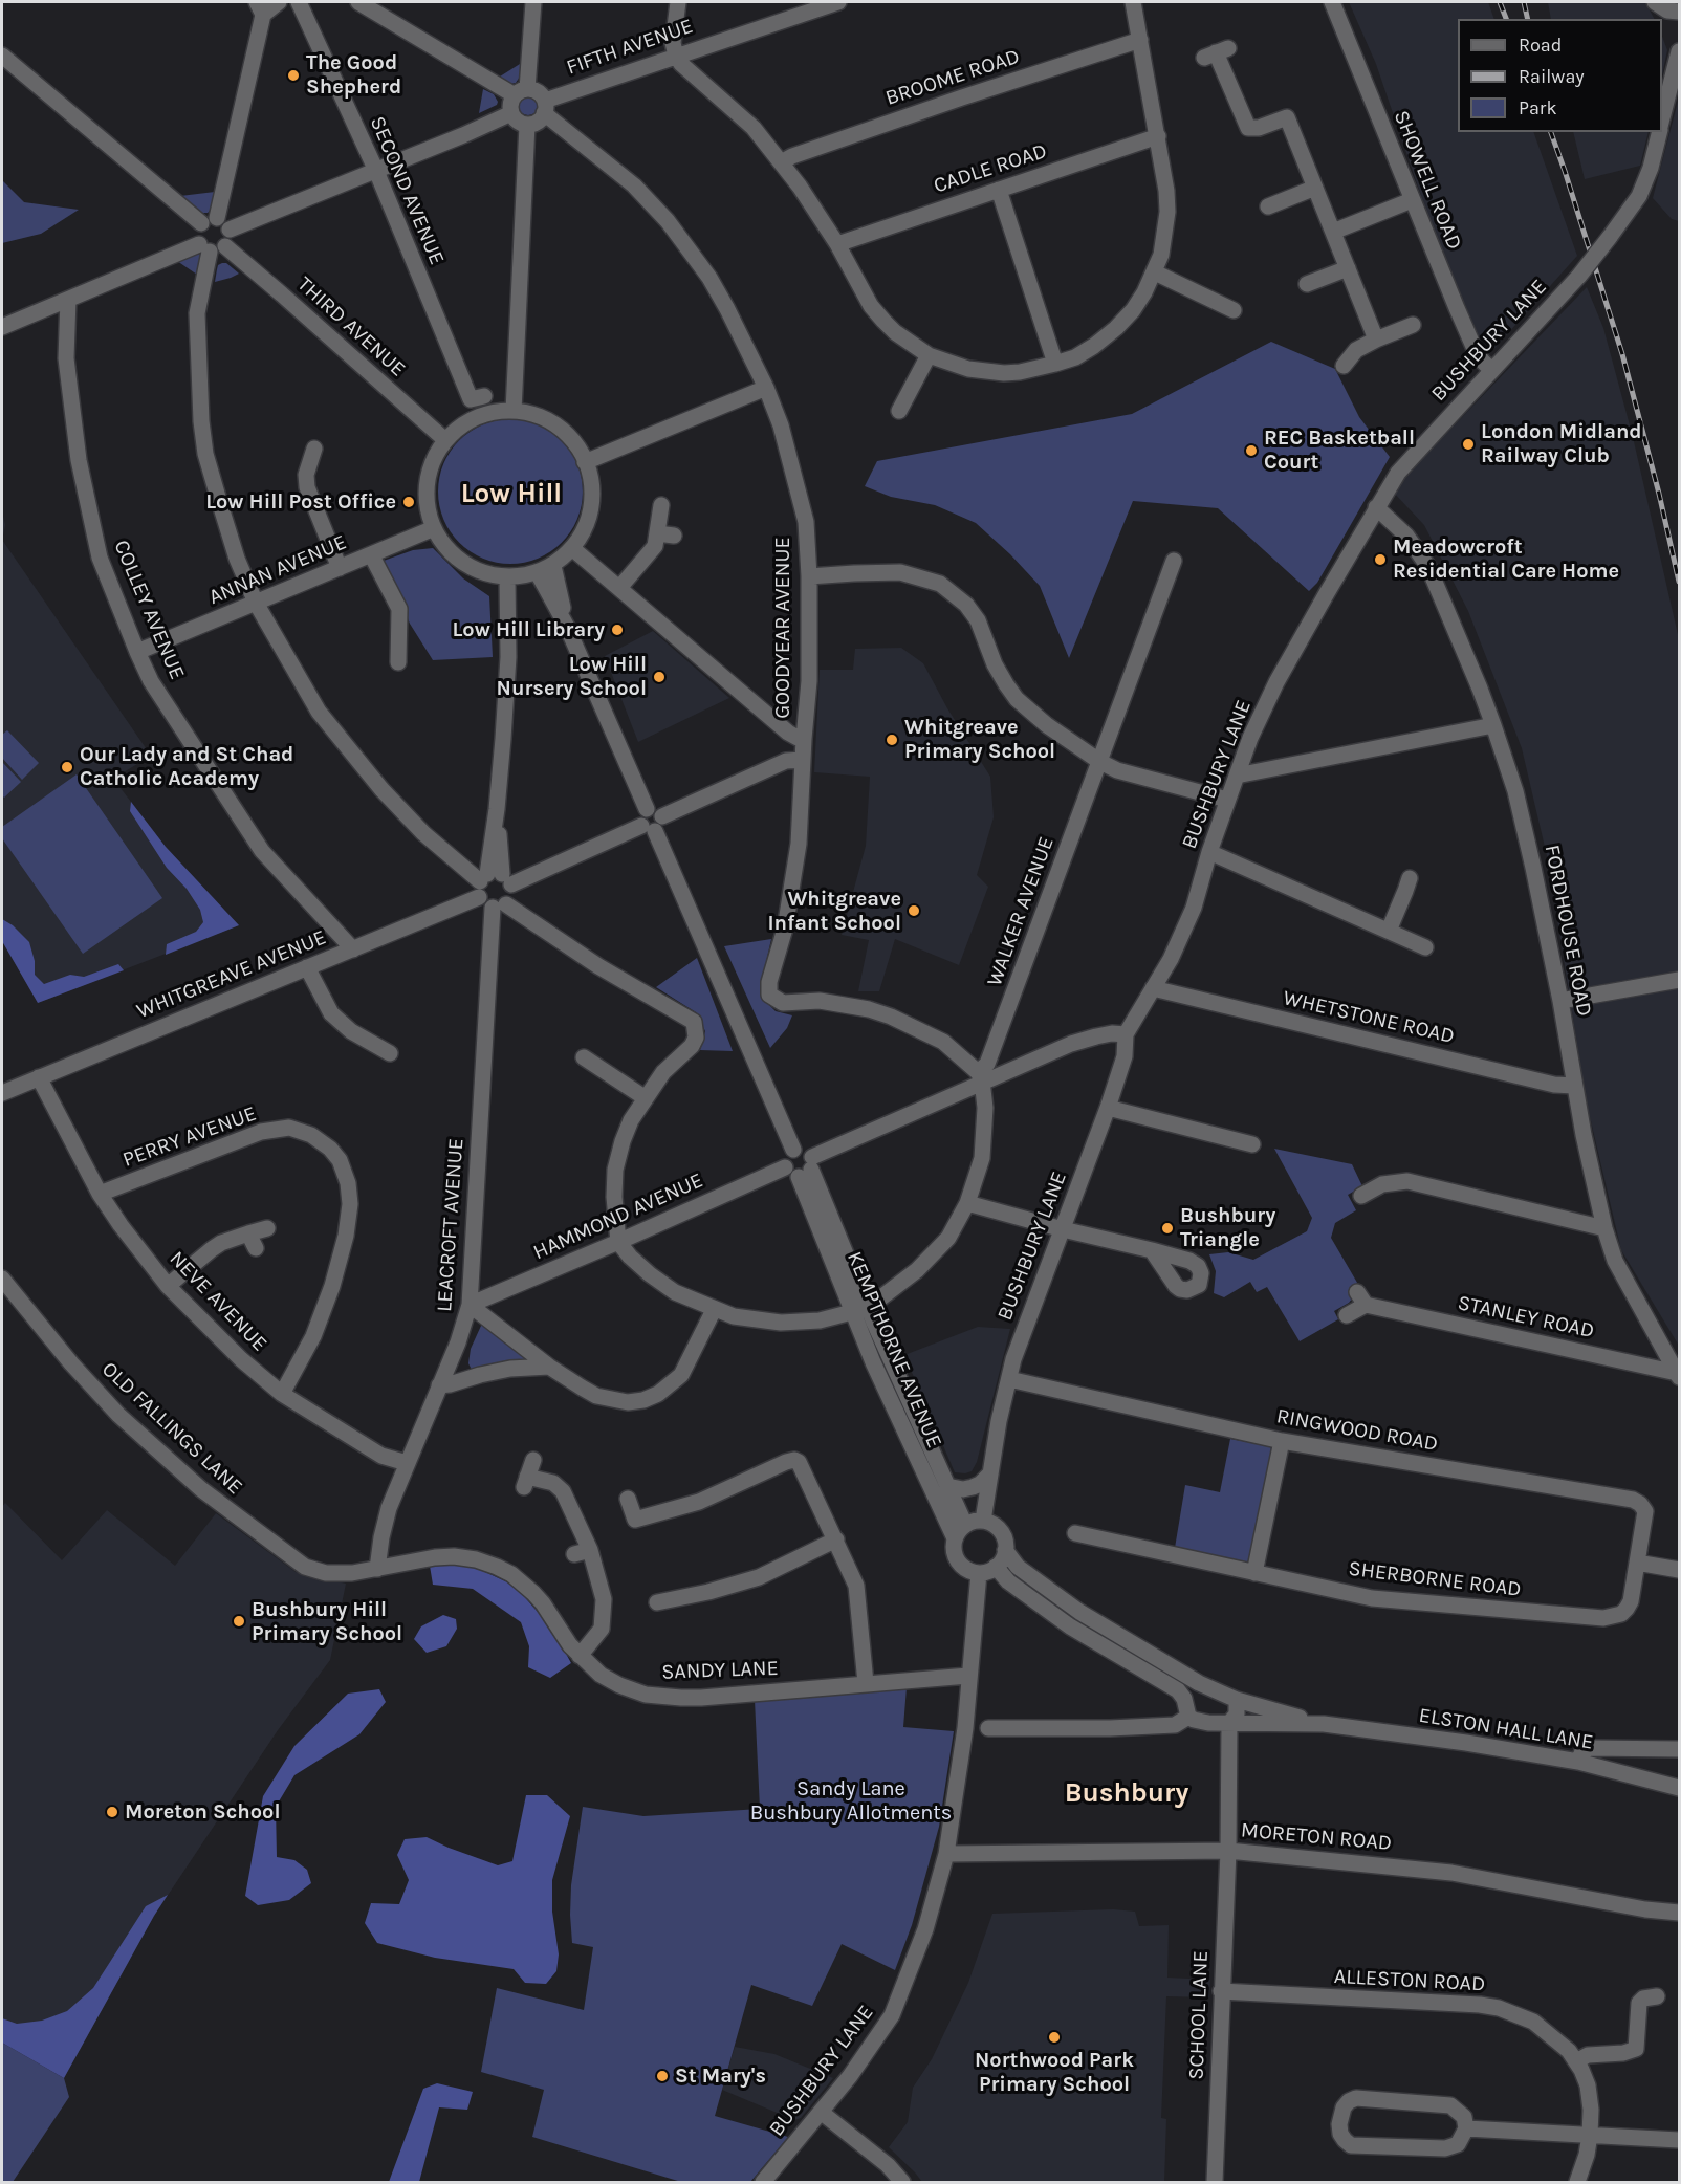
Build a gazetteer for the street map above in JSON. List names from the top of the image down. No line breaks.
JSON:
{"streets":{"street":["FIFTH AVENUE","BROOME ROAD","CADLE ROAD","SHOWELL ROAD","SECOND AVENUE","THIRD AVENUE","BUSHBURY LANE","ANNAN AVENUE","COLLEY AVENUE","GOODYEAR AVENUE","WALKER AVENUE","FORDHOUSE ROAD","WHITGREAVE AVENUE","WHETSTONE ROAD","PERRY AVENUE","HAMMOND AVENUE","LEACROFT AVENUE","NEVE AVENUE","STANLEY ROAD","KEMPTHORNE AVENUE","OLD FALLINGS LANE","RINGWOOD ROAD","SHERBORNE ROAD","SANDY LANE","ELSTON HALL LANE","MORETON ROAD","ALLESTON ROAD","SCHOOL LANE"]},"crossings":[["FIFTH AVENUE","GOODYEAR AVENUE"],["SHOWELL ROAD","BUSHBURY LANE"],["THIRD AVENUE","ANNAN AVENUE"],["BUSHBURY LANE","FORDHOUSE ROAD"],["BUSHBURY LANE","WHETSTONE ROAD"],["BUSHBURY LANE","KEMPTHORNE AVENUE"],["BUSHBURY LANE","RINGWOOD ROAD"],["BUSHBURY LANE","SANDY LANE"],["BUSHBURY LANE","ELSTON HALL LANE"],["BUSHBURY LANE","MORETON ROAD"],["ANNAN AVENUE","COLLEY AVENUE"],["COLLEY AVENUE","WHITGREAVE AVENUE"],["GOODYEAR AVENUE","WALKER AVENUE"],["GOODYEAR AVENUE","WHITGREAVE AVENUE"],["FORDHOUSE ROAD","WHETSTONE ROAD"],["FORDHOUSE ROAD","STANLEY ROAD"],["WHITGREAVE AVENUE","LEACROFT AVENUE"],["WHITGREAVE AVENUE","NEVE AVENUE"],["PERRY AVENUE","NEVE AVENUE"],["HAMMOND AVENUE","LEACROFT AVENUE"],["HAMMOND AVENUE","KEMPTHORNE AVENUE"],["LEACROFT AVENUE","NEVE AVENUE"],["LEACROFT AVENUE","OLD FALLINGS LANE"],["LEACROFT AVENUE","SANDY LANE"],["KEMPTHORNE AVENUE","ELSTON HALL LANE"],["OLD FALLINGS LANE","SANDY LANE"],["RINGWOOD ROAD","SHERBORNE ROAD"],["ELSTON HALL LANE","SCHOOL LANE"],["MORETON ROAD","SCHOOL LANE"],["ALLESTON ROAD","SCHOOL LANE"]],"districts":["Low Hill","Bushbury"],"parks":["Sandy Lane Bushbury Allotments"],"places":["The Good Shepherd","London Midland Railway Club","REC Basketball Court","Low Hill Post Office","Meadowcroft Residential Care Home","Low Hill Library","Low Hill Nursery School","Whitgreave Primary School","Our Lady and St Chad Catholic Academy","Whitgreave Infant School","Bushbury Triangle","Bushbury Hill Primary School","Moreton School","Northwood Park Primary School","St Mary's"],"legend":["Road","Railway","Park"]}
